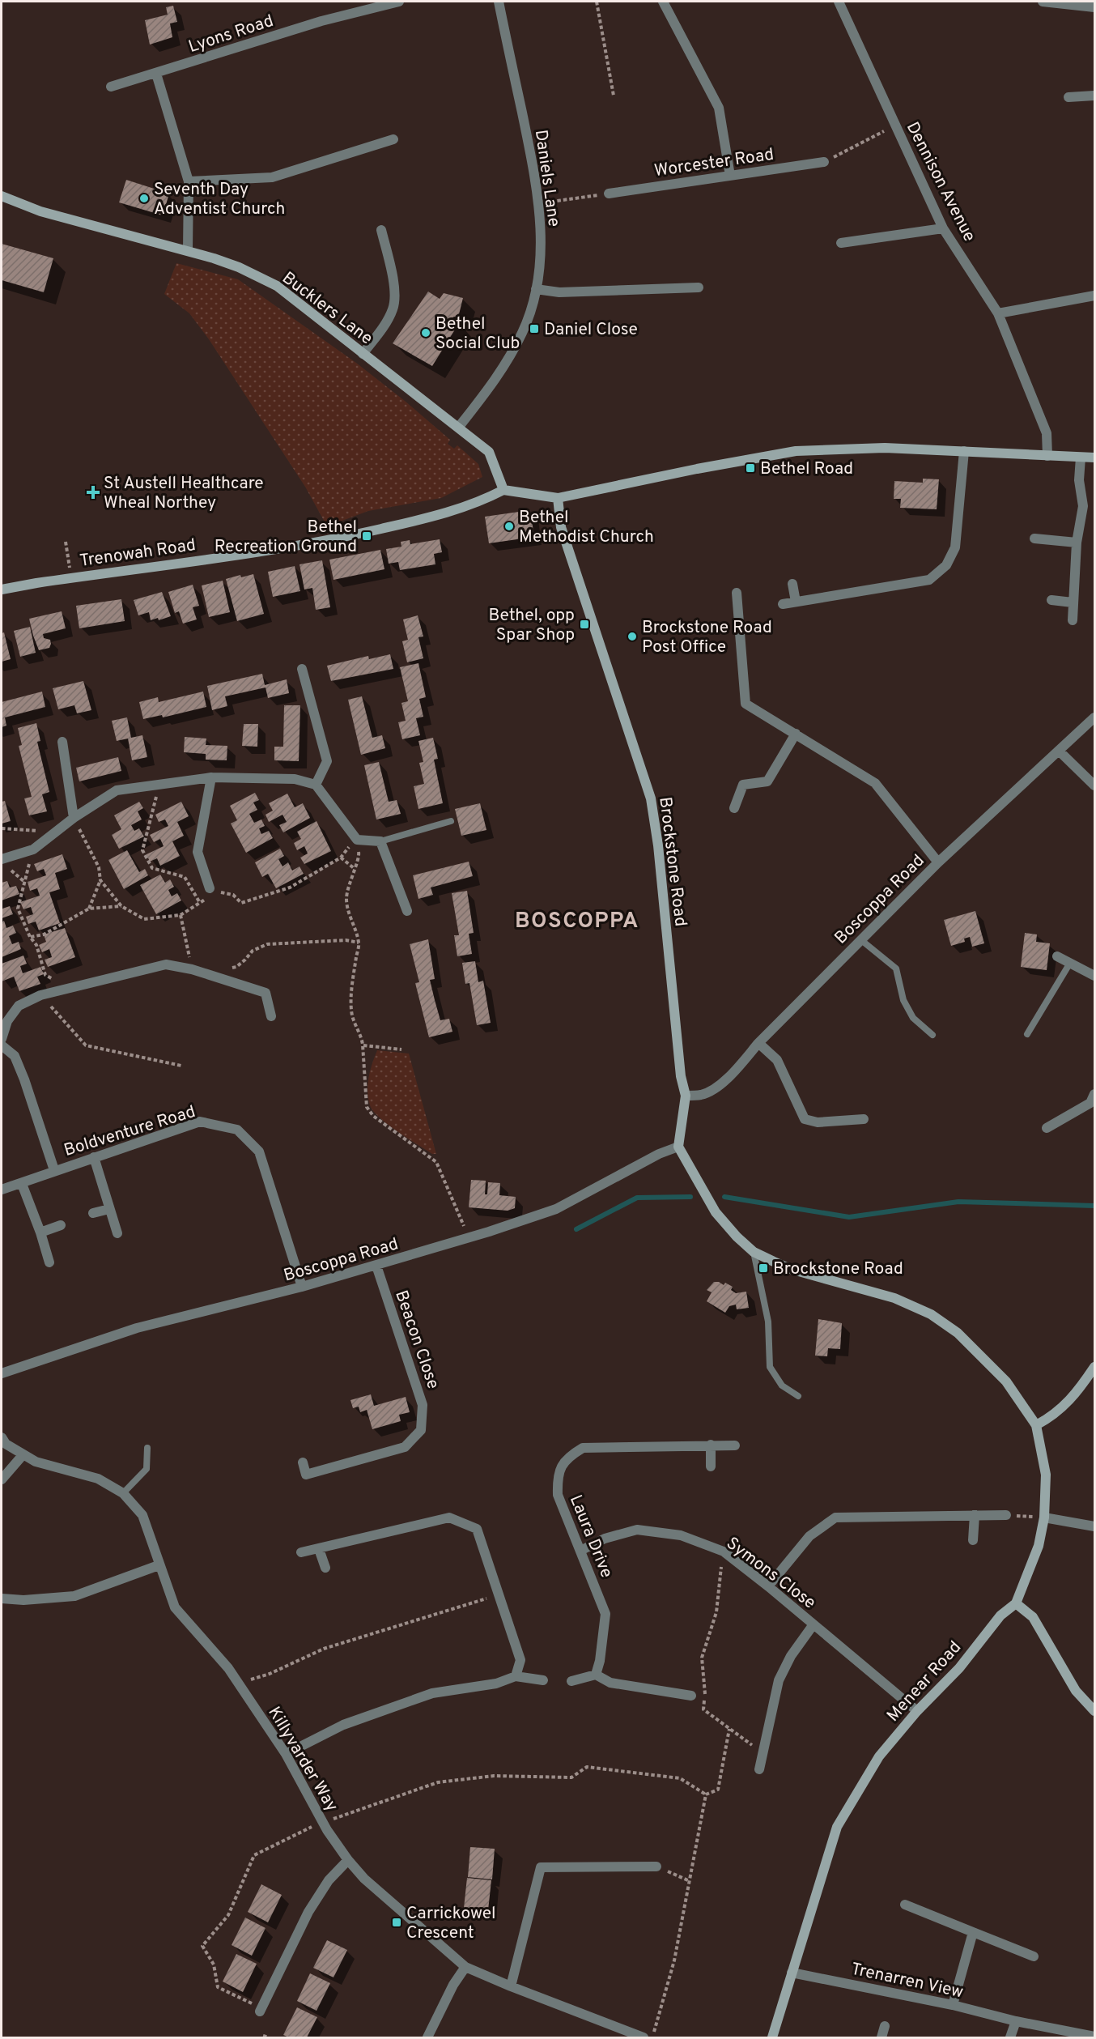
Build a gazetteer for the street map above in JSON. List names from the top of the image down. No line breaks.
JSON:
{"streets":{"street":["Lyons Road","Worcester Road","Daniels Lane","Dennison Avenue","Bucklers Lane","Trenowah Road","Brockstone Road","Boscoppa Road","Boldventure Road","Beacon Close","Laura Drive","Symons Close","Menear Road","Killyvarder Way","Trenarren View"]},"crossings":[["Daniels Lane","Bucklers Lane"],["Bucklers Lane","Trenowah Road"],["Brockstone Road","Boscoppa Road"],["Boscoppa Road","Boldventure Road"],["Boscoppa Road","Beacon Close"],["Laura Drive","Symons Close"],["Symons Close","Menear Road"],["Menear Road","Trenarren View"]],"districts":["BOSCOPPA"],"places":{"other":["Seventh Day Adventist Church","Bethel Social Club","Bethel Methodist Church","Brockstone Road Post Office"],"transit":["Daniel Close","Bethel Road","Bethel Recreation Ground","Bethel, opp Spar Shop","Brockstone Road","Carrickowel Crescent"],"health":["St Austell Healthcare Wheal Northey"]}}
